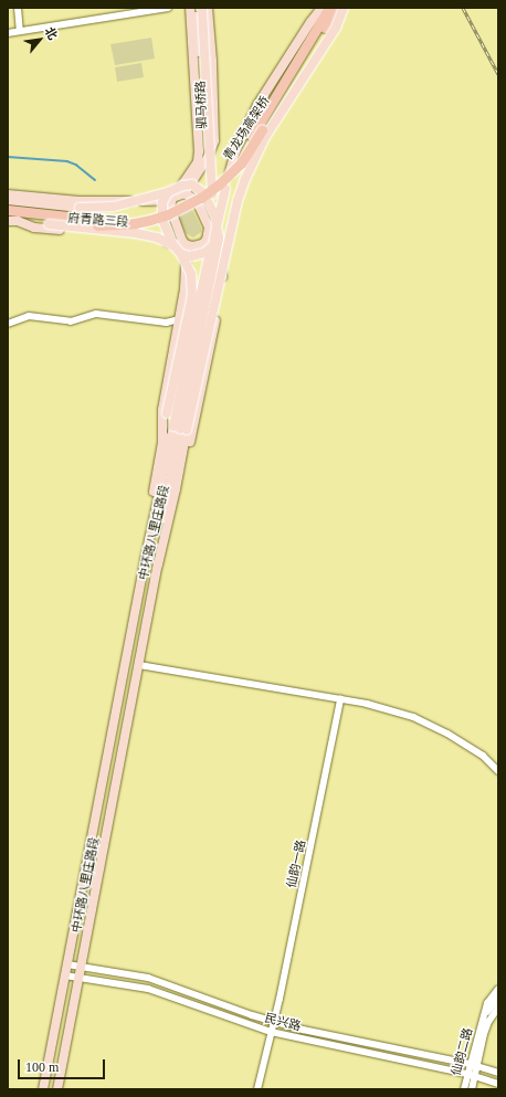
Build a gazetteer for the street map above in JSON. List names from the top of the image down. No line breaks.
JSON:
{"streets":{"highway":["青龙场高架桥"],"main road":["驷马桥路","府青路三段","中环路八里庄路段"],"street":["仙韵一路","民兴路","仙韵二路"]},"crossings":[["驷马桥路","府青路三段"],["中环路八里庄路段","民兴路"],["仙韵一路","民兴路"],["民兴路","仙韵二路"]],"scale_bar":"100 m","north":"top right"}
